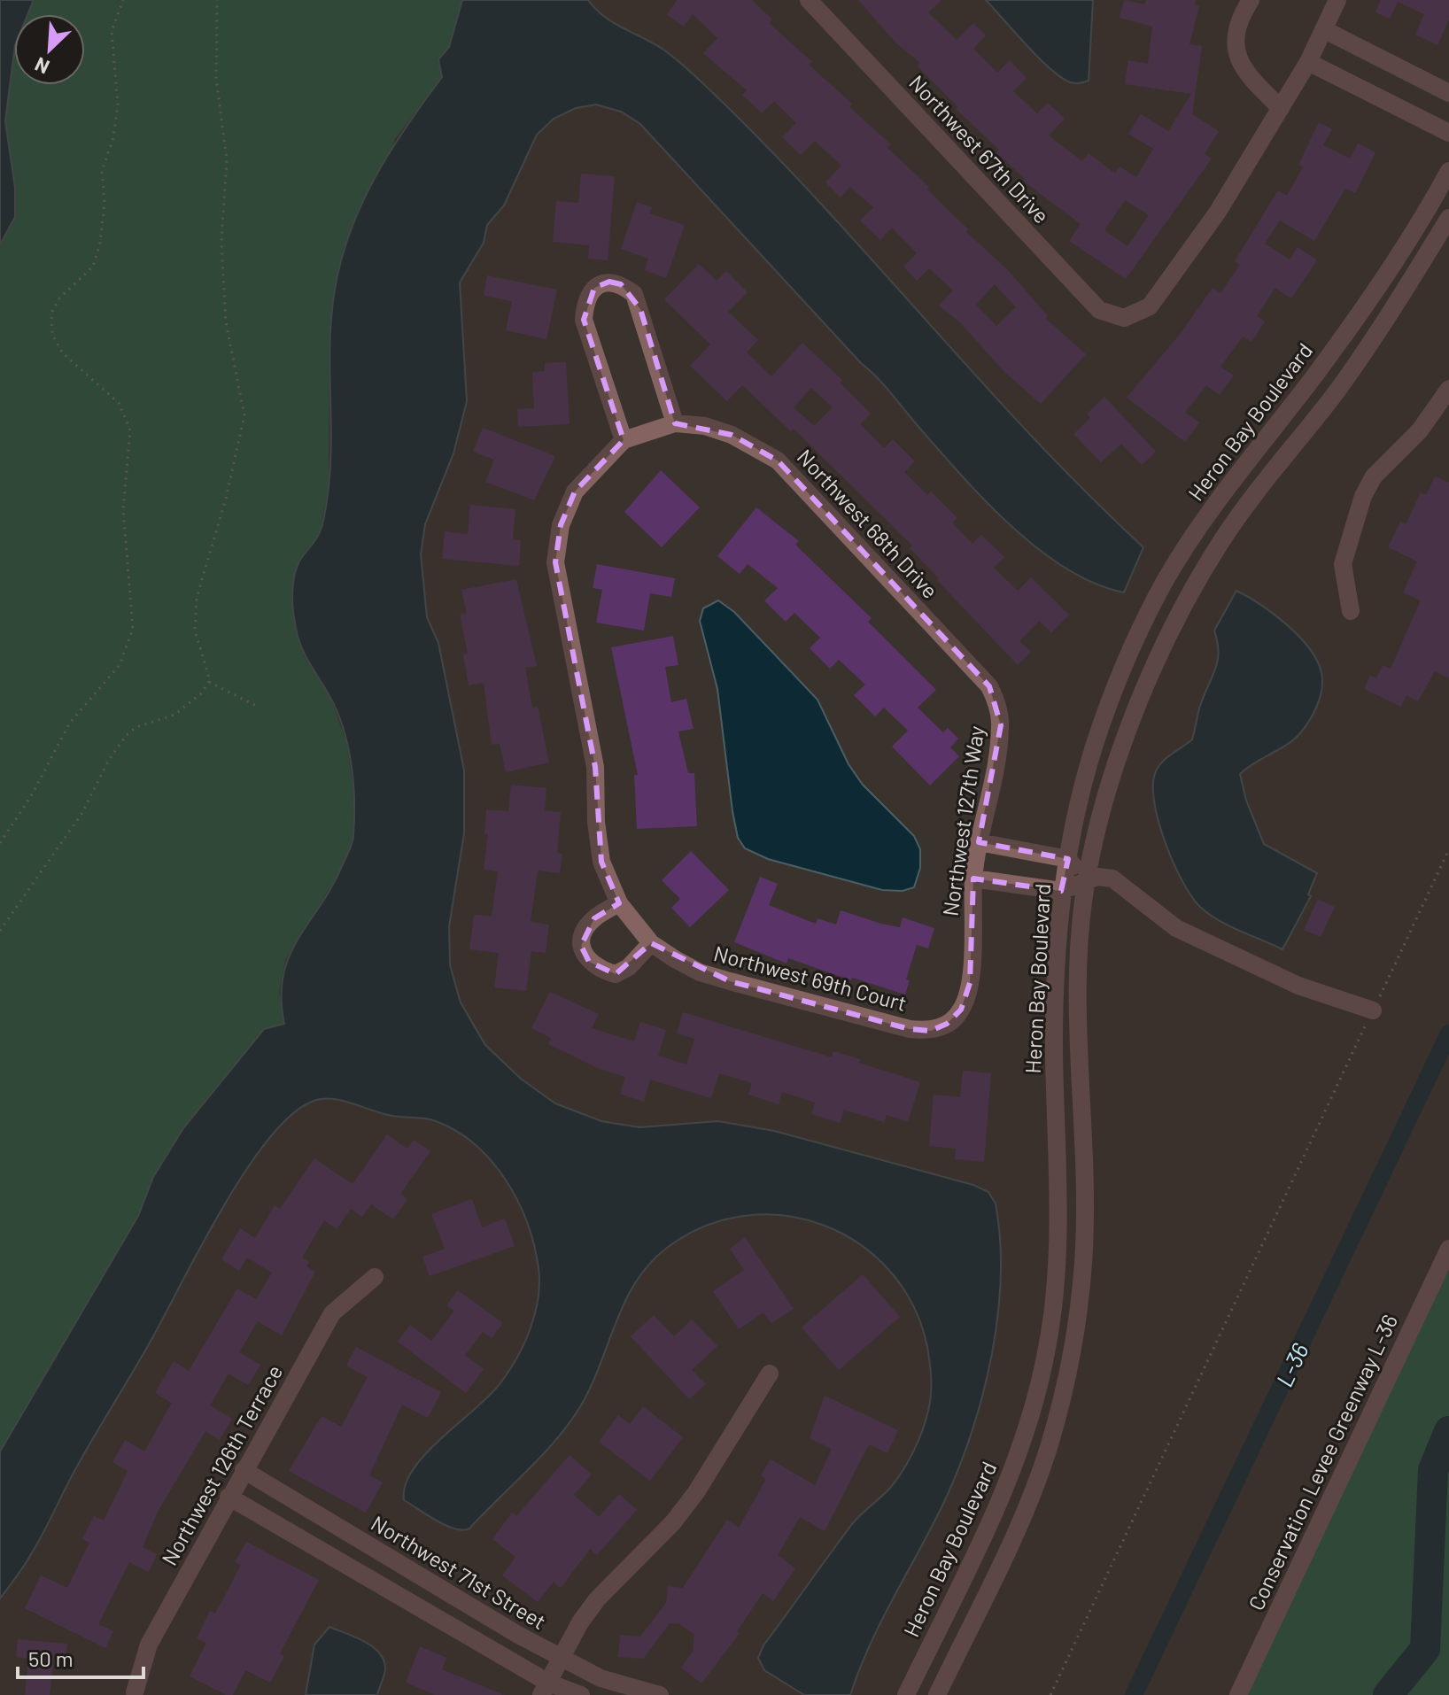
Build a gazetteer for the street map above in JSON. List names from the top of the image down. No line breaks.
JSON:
{"streets":{"street":["Northwest 67th Drive","Heron Bay Boulevard","Northwest 68th Drive","Northwest 127th Way","Northwest 69th Court","Conservation Levee Greenway L-36","Northwest 126th Terrace","Northwest 71st Street"]},"crossings":[["Northwest 68th Drive","Northwest 127th Way"],["Northwest 127th Way","Northwest 69th Court"],["Northwest 126th Terrace","Northwest 71st Street"]],"water":["L-36"],"scale_bar":"50 m","north":"bottom left"}
